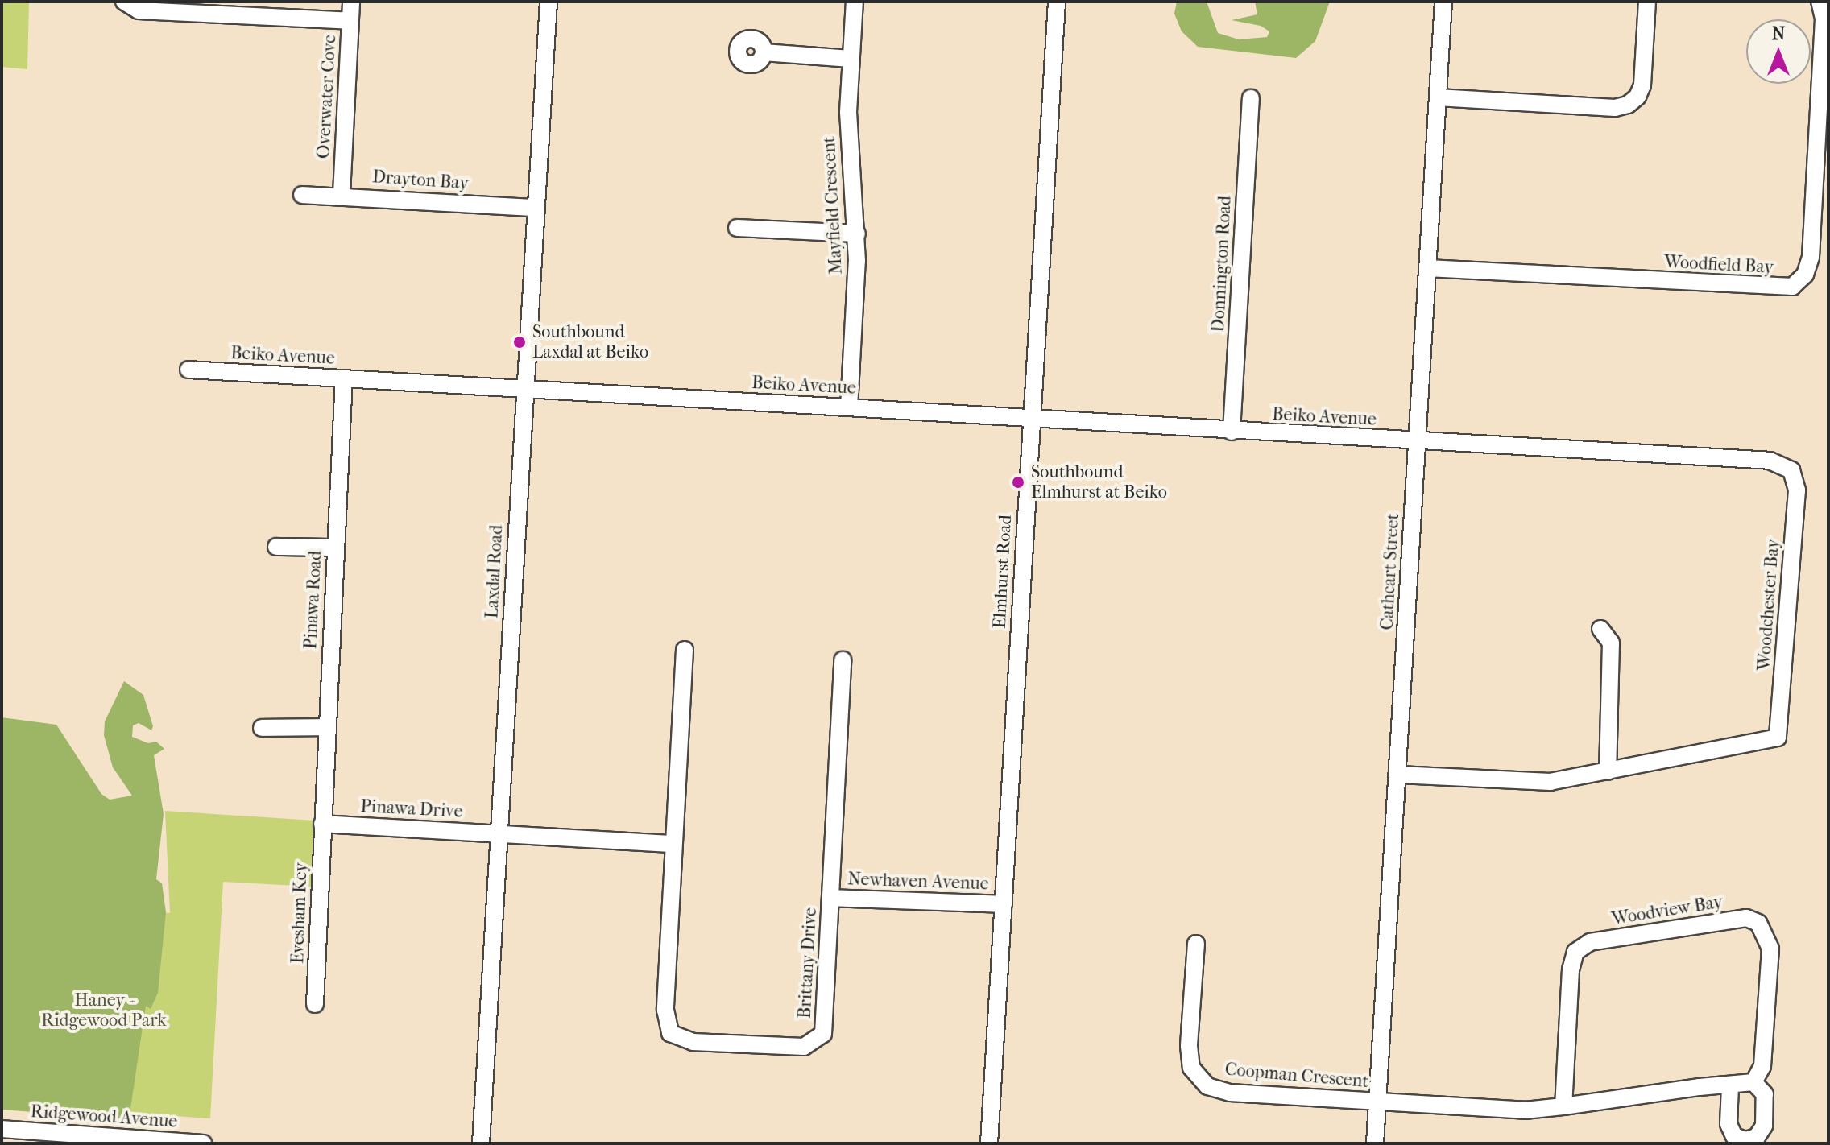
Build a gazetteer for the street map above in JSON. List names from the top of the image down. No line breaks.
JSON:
{"streets":{"street":["Overwater Cove","Drayton Bay","Mayfield Crescent","Donnington Road","Woodfield Bay","Beiko Avenue","Laxdal Road","Elmhurst Road","Cathcart Street","Pinawa Road","Woodchester Bay","Pinawa Drive","Newhaven Avenue","Woodview Bay","Evesham Key","Brittany Drive","Coopman Crescent","Ridgewood Avenue"]},"crossings":[["Overwater Cove","Drayton Bay"],["Drayton Bay","Laxdal Road"],["Mayfield Crescent","Beiko Avenue"],["Donnington Road","Beiko Avenue"],["Woodfield Bay","Cathcart Street"],["Beiko Avenue","Laxdal Road"],["Beiko Avenue","Elmhurst Road"],["Beiko Avenue","Cathcart Street"],["Beiko Avenue","Pinawa Road"],["Beiko Avenue","Woodchester Bay"],["Laxdal Road","Pinawa Drive"],["Elmhurst Road","Newhaven Avenue"],["Cathcart Street","Woodchester Bay"],["Cathcart Street","Coopman Crescent"],["Pinawa Road","Pinawa Drive"],["Pinawa Road","Evesham Key"],["Pinawa Drive","Evesham Key"],["Newhaven Avenue","Brittany Drive"]],"parks":["Haney - Ridgewood Park"],"places":["Southbound Laxdal at Beiko","Southbound Elmhurst at Beiko"],"north":"top"}
